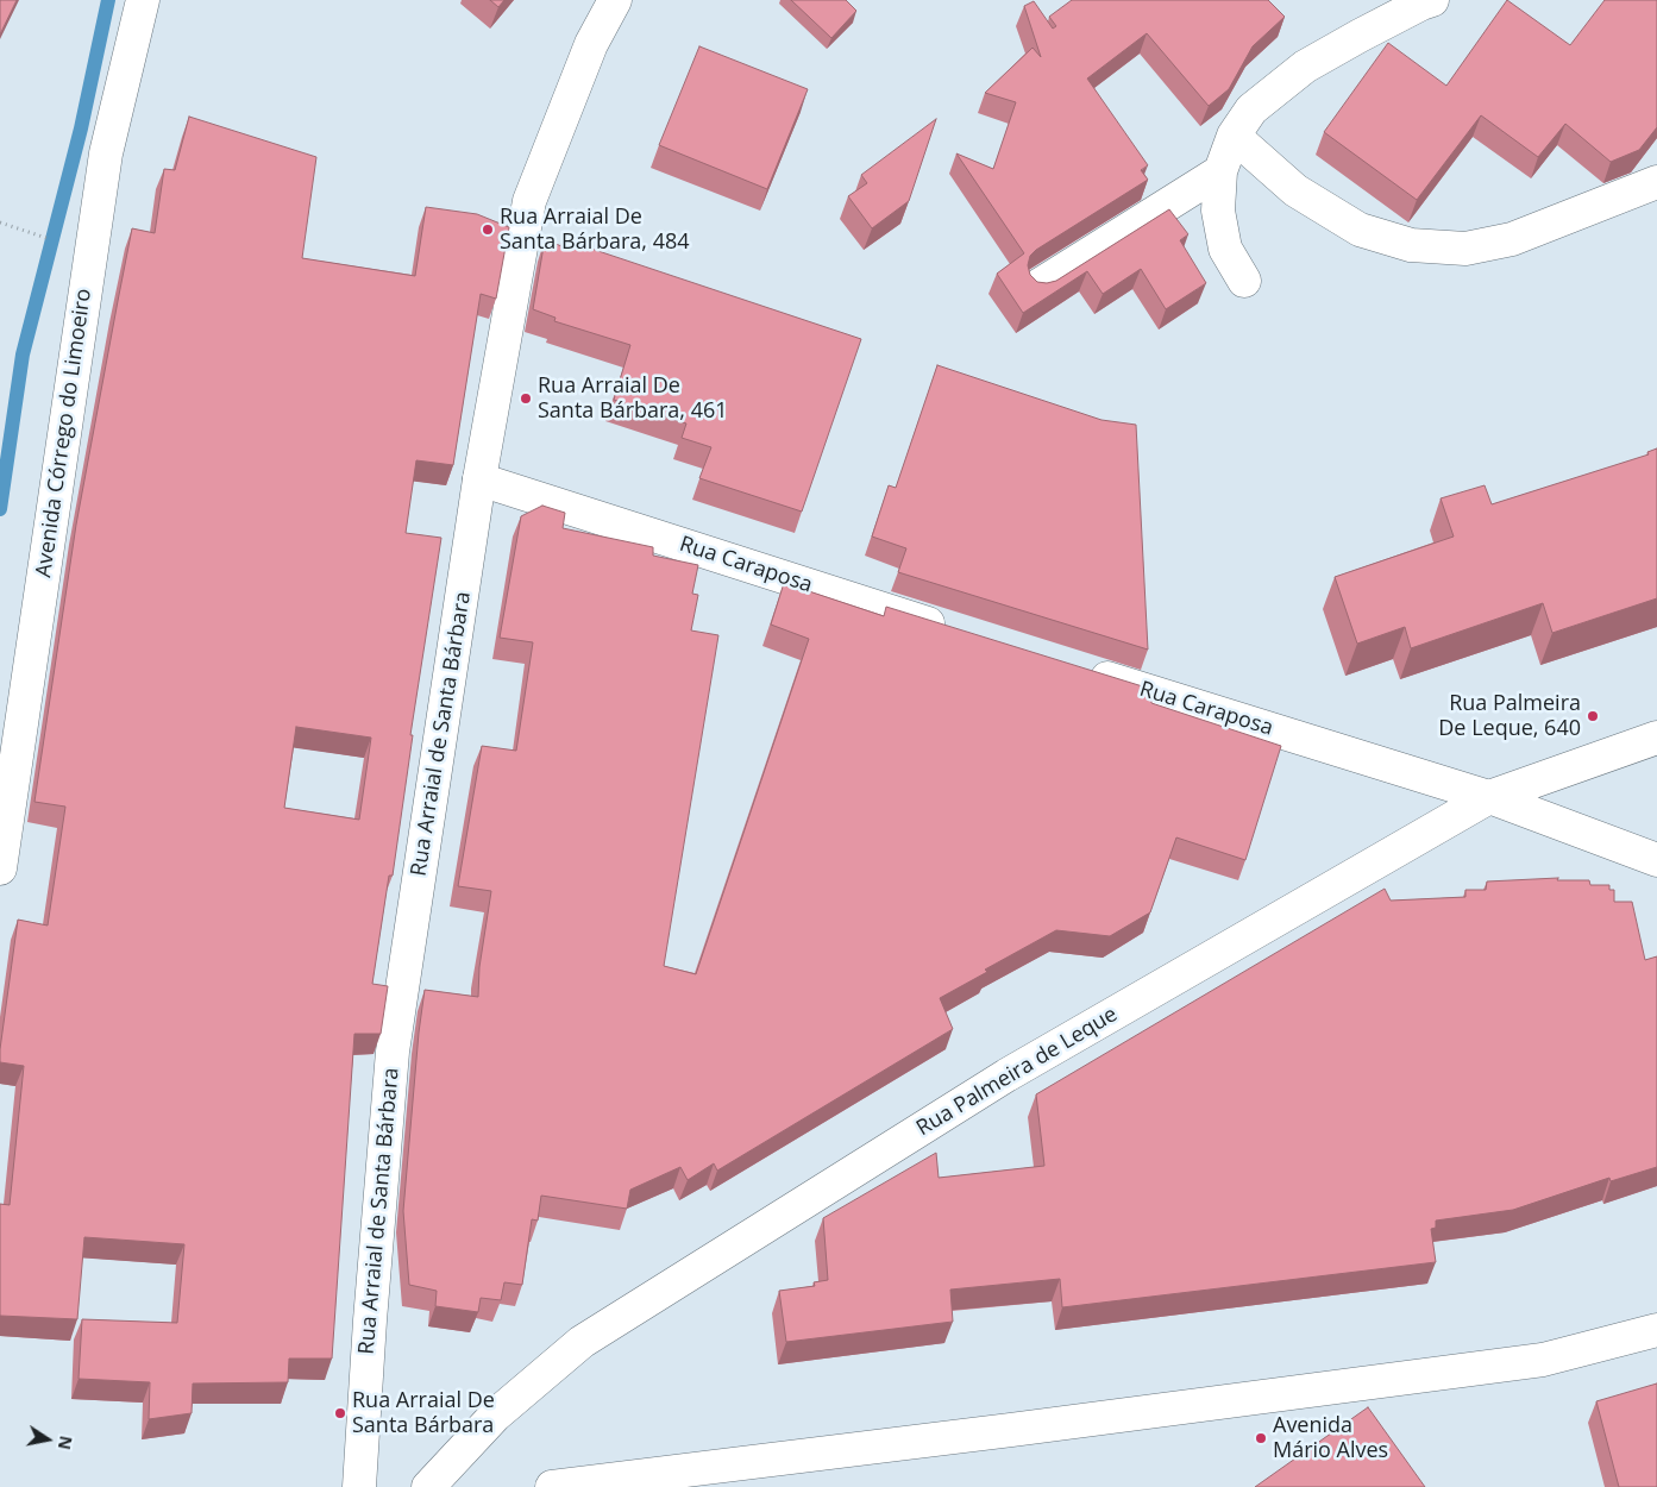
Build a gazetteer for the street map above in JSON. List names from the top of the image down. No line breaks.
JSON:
{"streets":{"street":["Avenida Córrego do Limoeiro","Rua Caraposa","Rua Arraial de Santa Bárbara","Rua Palmeira de Leque"]},"crossings":[["Rua Caraposa","Rua Arraial de Santa Bárbara"],["Rua Caraposa","Rua Palmeira de Leque"]],"places":["Rua Arraial De Santa Bárbara, 484","Rua Arraial De Santa Bárbara, 461","Rua Palmeira De Leque, 640","Rua Arraial De Santa Bárbara","Avenida Mário Alves"],"north":"right"}
